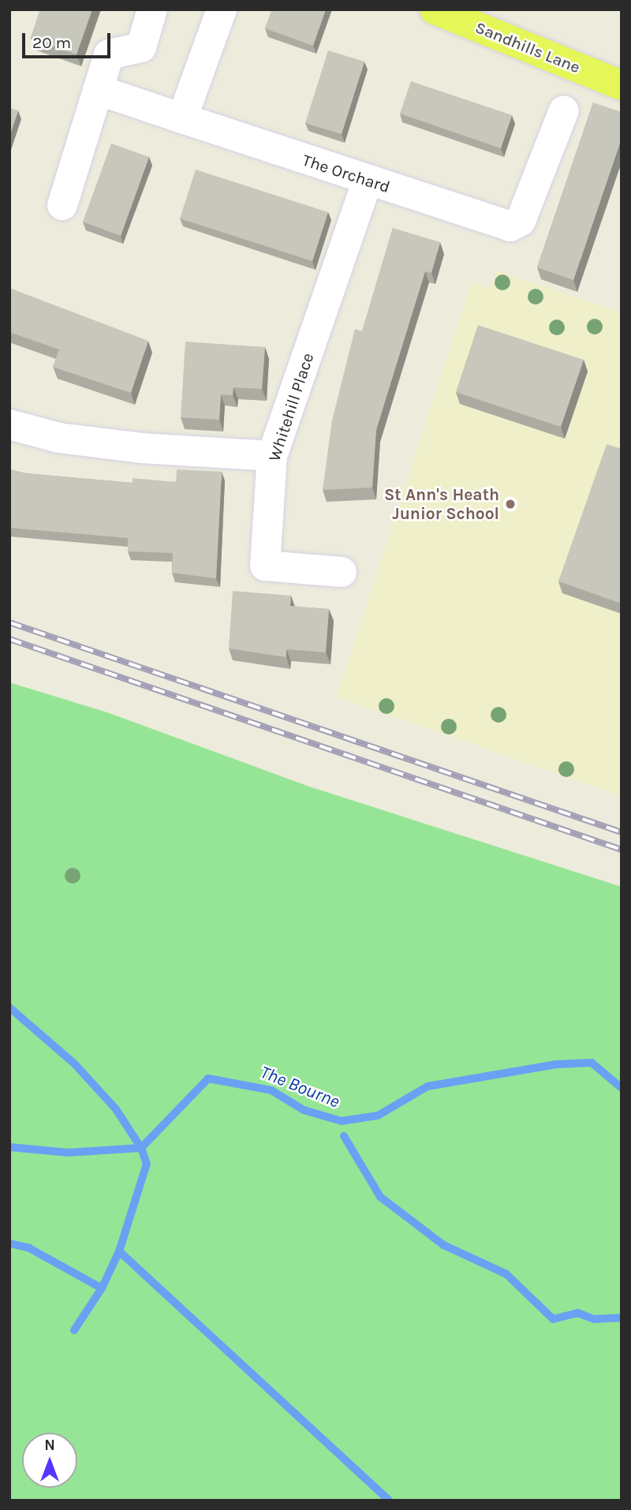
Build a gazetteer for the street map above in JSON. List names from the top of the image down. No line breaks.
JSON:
{"streets":{"main road":["Sandhills Lane"],"street":["The Orchard","Whitehill Place"]},"crossings":[["The Orchard","Whitehill Place"]],"water":["The Bourne"],"places":["St Ann's Heath Junior School"],"scale_bar":"20 m","north":"top"}
